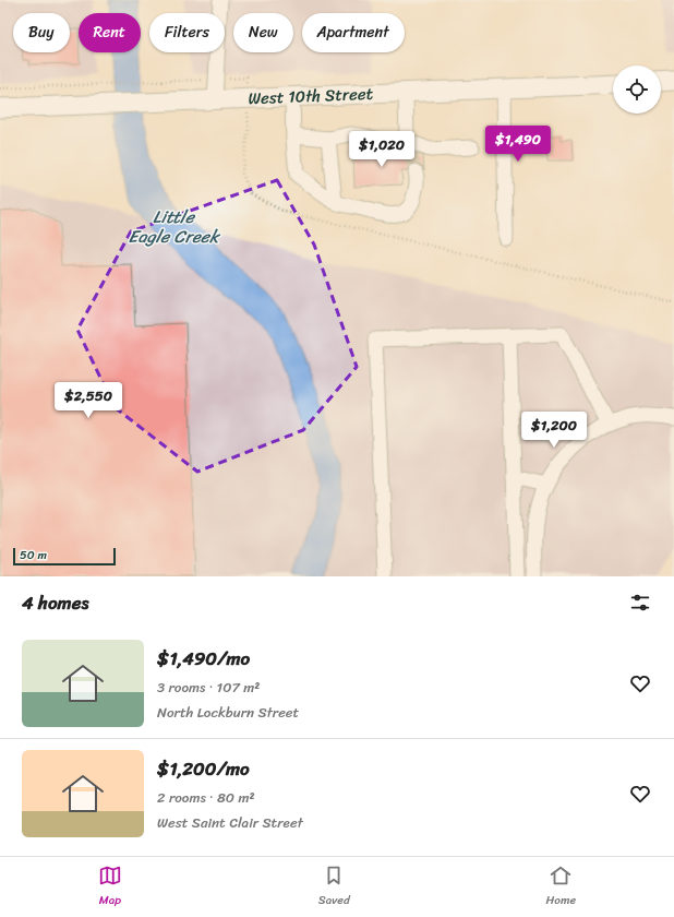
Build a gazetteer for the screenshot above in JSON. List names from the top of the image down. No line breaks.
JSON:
{"streets":{"main road":["West 10th Street"]},"water":["Little Eagle Creek"],"scale_bar":"50 m","page":{"chip":["Buy","Rent","Filters","New","Apartment"],"price":["$1,490","$1,020","$2,550","$1,200"],"scale":"50 m","heading":"4 homes","list":[{"name":"$1,490/mo","note":"3 rooms · 107 m² · North Lockburn Street"},{"name":"$1,200/mo","note":"2 rooms · 80 m² · West Saint Clair Street"}],"tabs":["Map","Saved","Home"]}}
